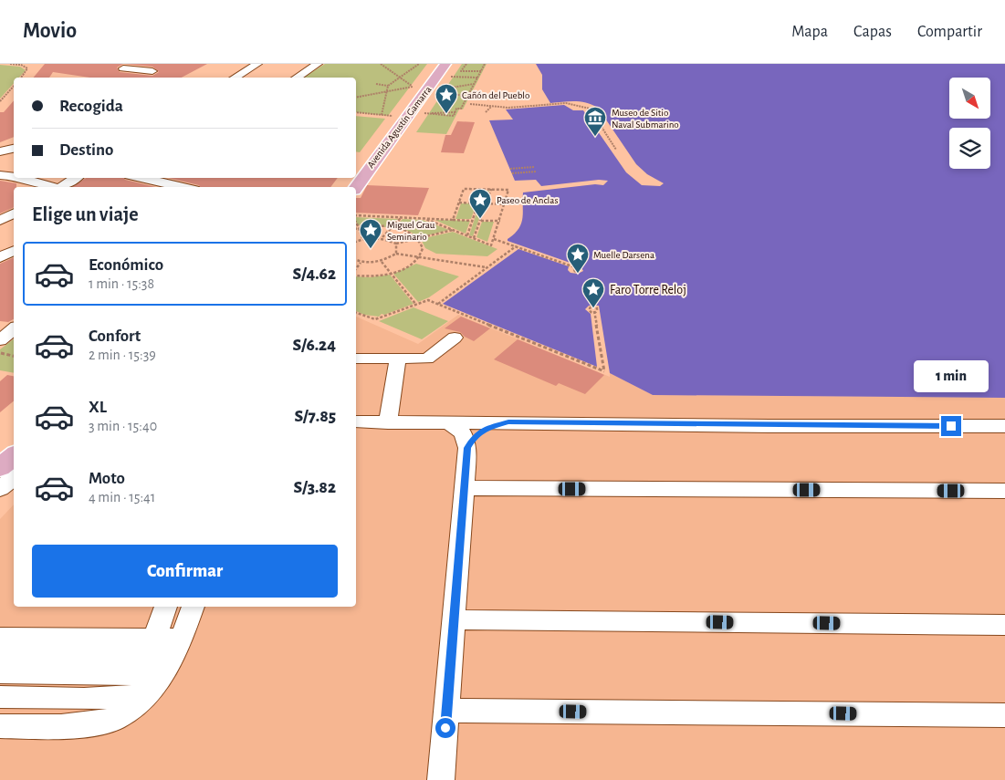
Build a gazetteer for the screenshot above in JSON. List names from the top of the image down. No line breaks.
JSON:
{"streets":{"main road":["Avenida Agustín Gamarra"]},"places":{"place":["Cañón del Pueblo","Paseo de Anclas","Miguel Grau Seminario","Muelle Darsena","Faro Torre Reloj"],"museum":["Museo de Sitio Naval Submarino"]},"north":"bottom right","page":{"header":"Movio","nav":["Mapa","Capas","Compartir"],"banner":["Recogida","Destino"],"heading":"Elige un viaje","list":[{"name":"Económico","note":"1 min · 15:38","value":"S/4.62"},{"name":"Confort","note":"2 min · 15:39","value":"S/6.24"},{"name":"XL","note":"3 min · 15:40","value":"S/7.85"},{"name":"Moto","note":"4 min · 15:41","value":"S/3.82"}],"bubble":"1 min","buttons":"Confirmar"}}
